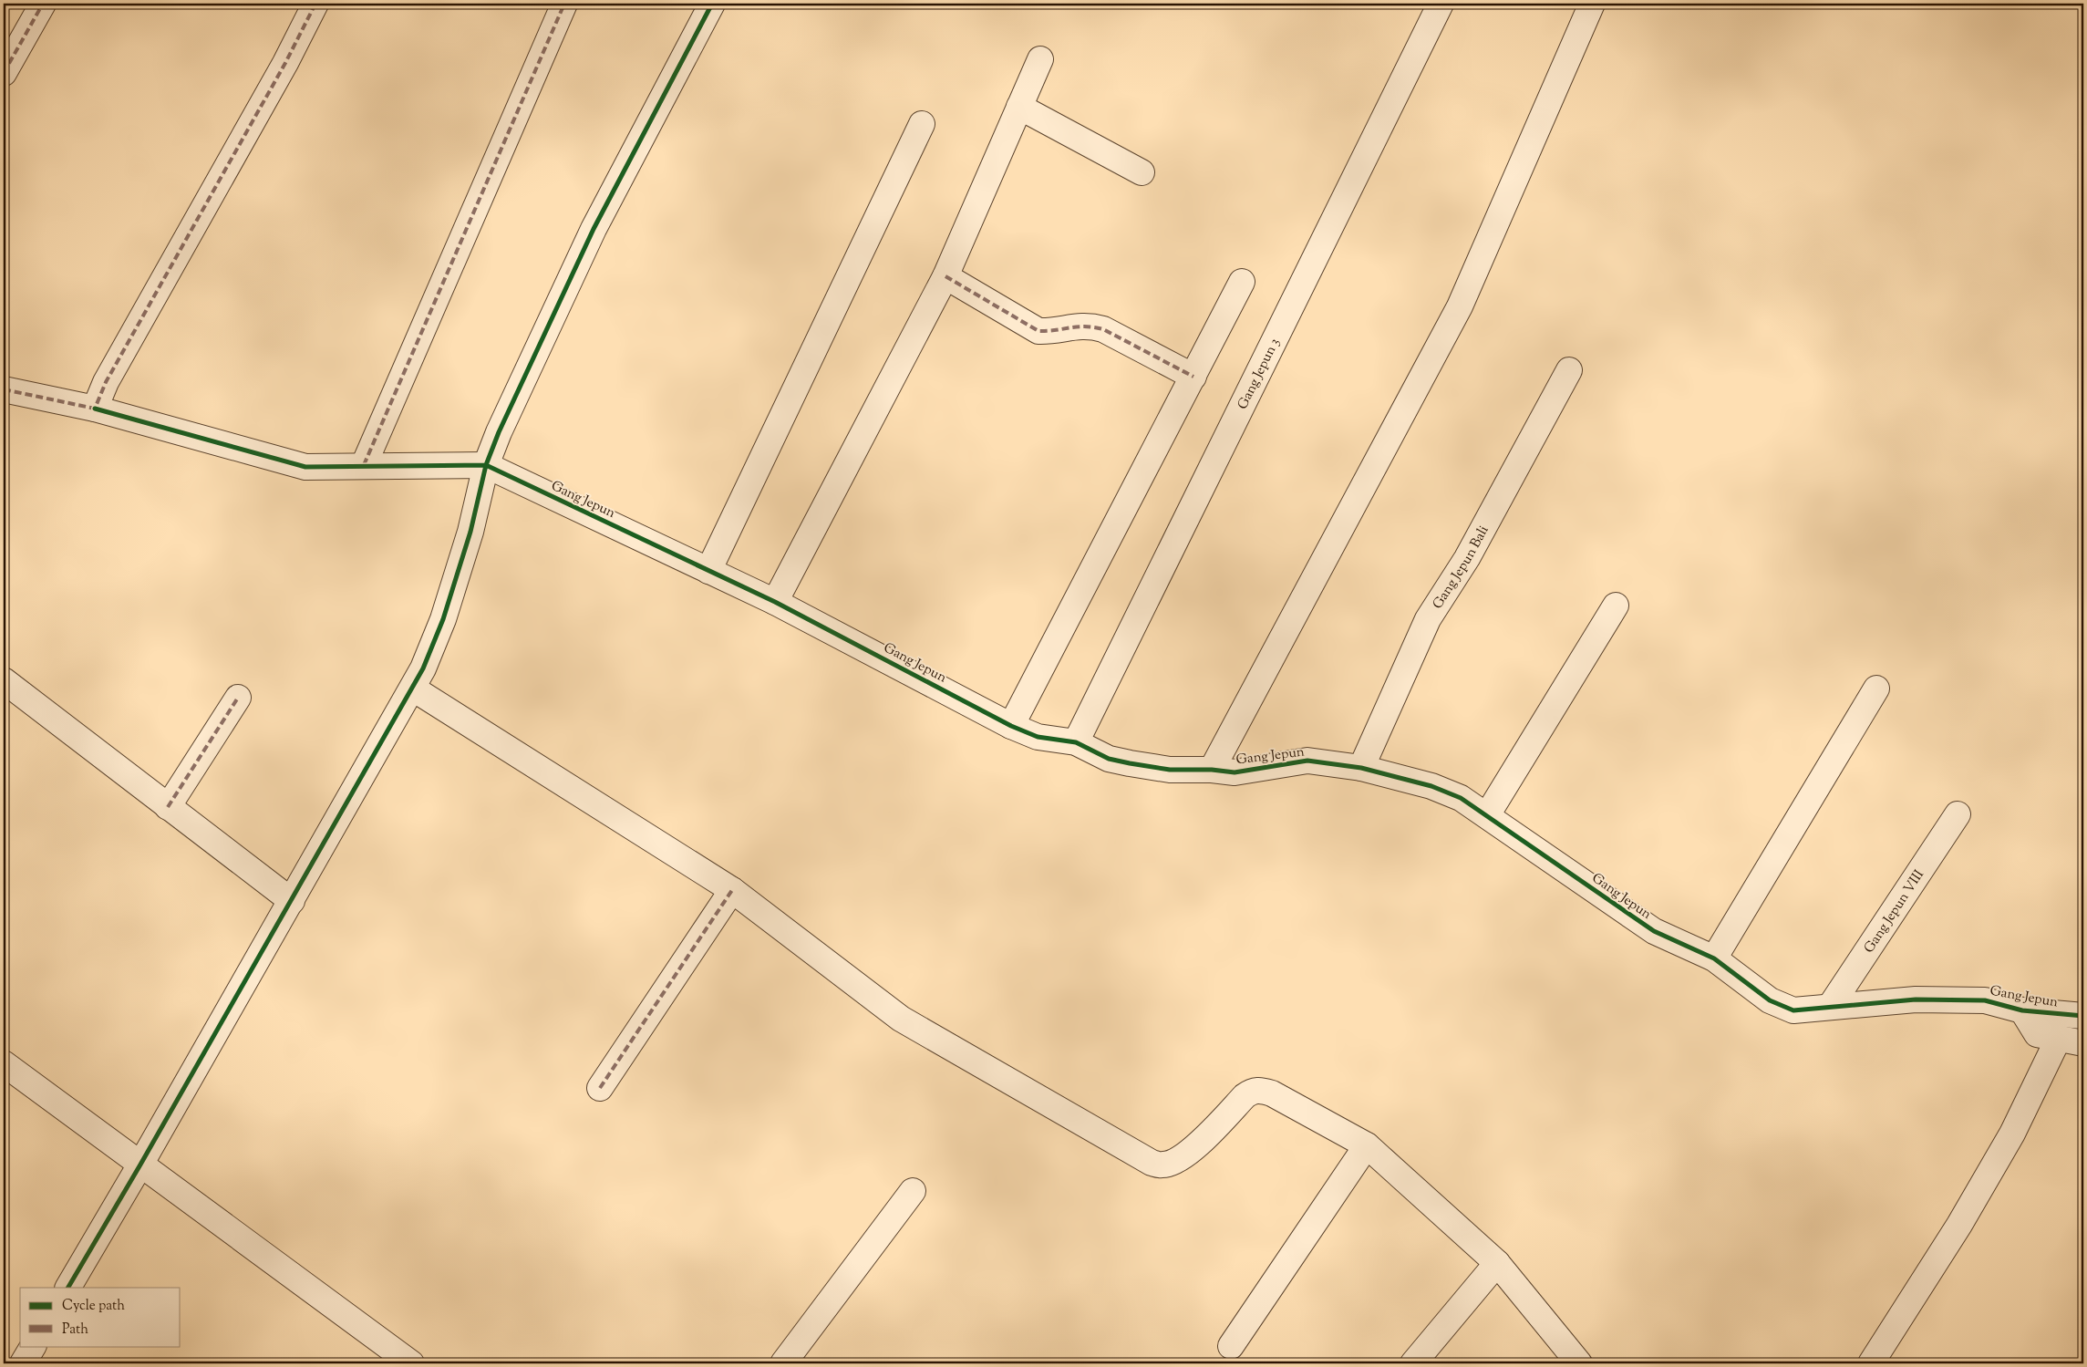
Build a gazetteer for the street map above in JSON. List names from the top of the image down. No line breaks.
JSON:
{"streets":{"street":["Gang Jepun 3","Gang Jepun","Gang Jepun Bali","Gang Jepun VIII"]},"crossings":[["Gang Jepun 3","Gang Jepun"],["Gang Jepun","Gang Jepun Bali"],["Gang Jepun","Gang Jepun VIII"]],"legend":["Cycle path","Path"]}
